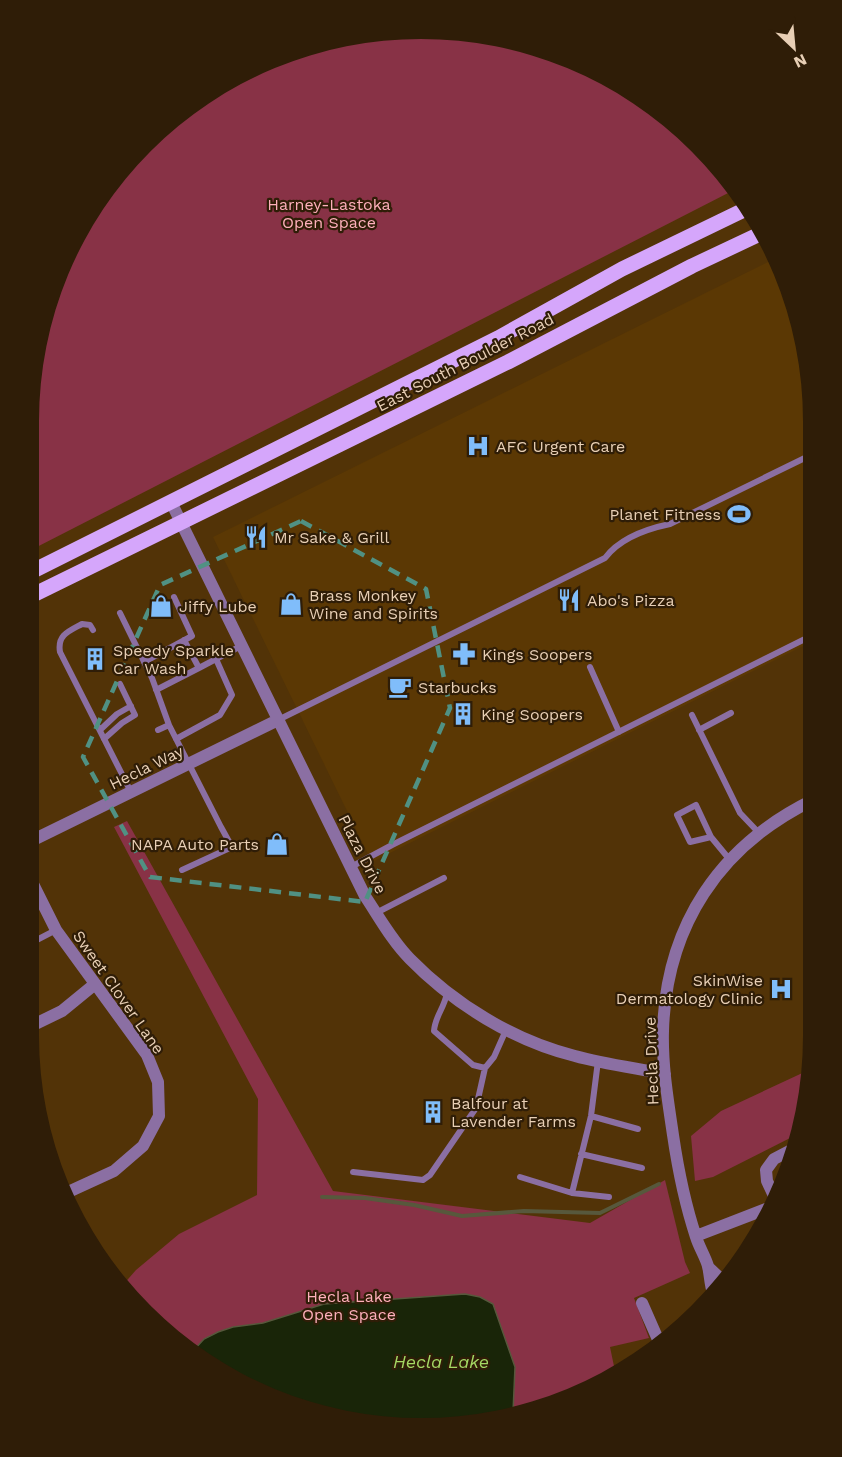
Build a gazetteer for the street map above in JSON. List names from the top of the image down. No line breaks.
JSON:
{"streets":{"main road":["East South Boulder Road"],"street":["Hecla Way","Plaza Drive","Sweet Clover Lane","Hecla Drive"]},"crossings":[["East South Boulder Road","Plaza Drive"],["Hecla Way","Plaza Drive"],["Plaza Drive","Hecla Drive"]],"water":["Hecla Lake"],"parks":["Harney-Lastoka Open Space","Hecla Lake Open Space"],"places":{"hospital":["AFC Urgent Care","SkinWise Dermatology Clinic"],"sports":["Planet Fitness"],"restaurant":["Mr Sake & Grill","Abo's Pizza"],"shop":["Brass Monkey Wine and Spirits","Jiffy Lube","NAPA Auto Parts"],"pharmacy":["Kings Soopers"],"building":["Speedy Sparkle Car Wash","King Soopers","Balfour at Lavender Farms"],"cafe":["Starbucks"]},"north":"bottom right"}
